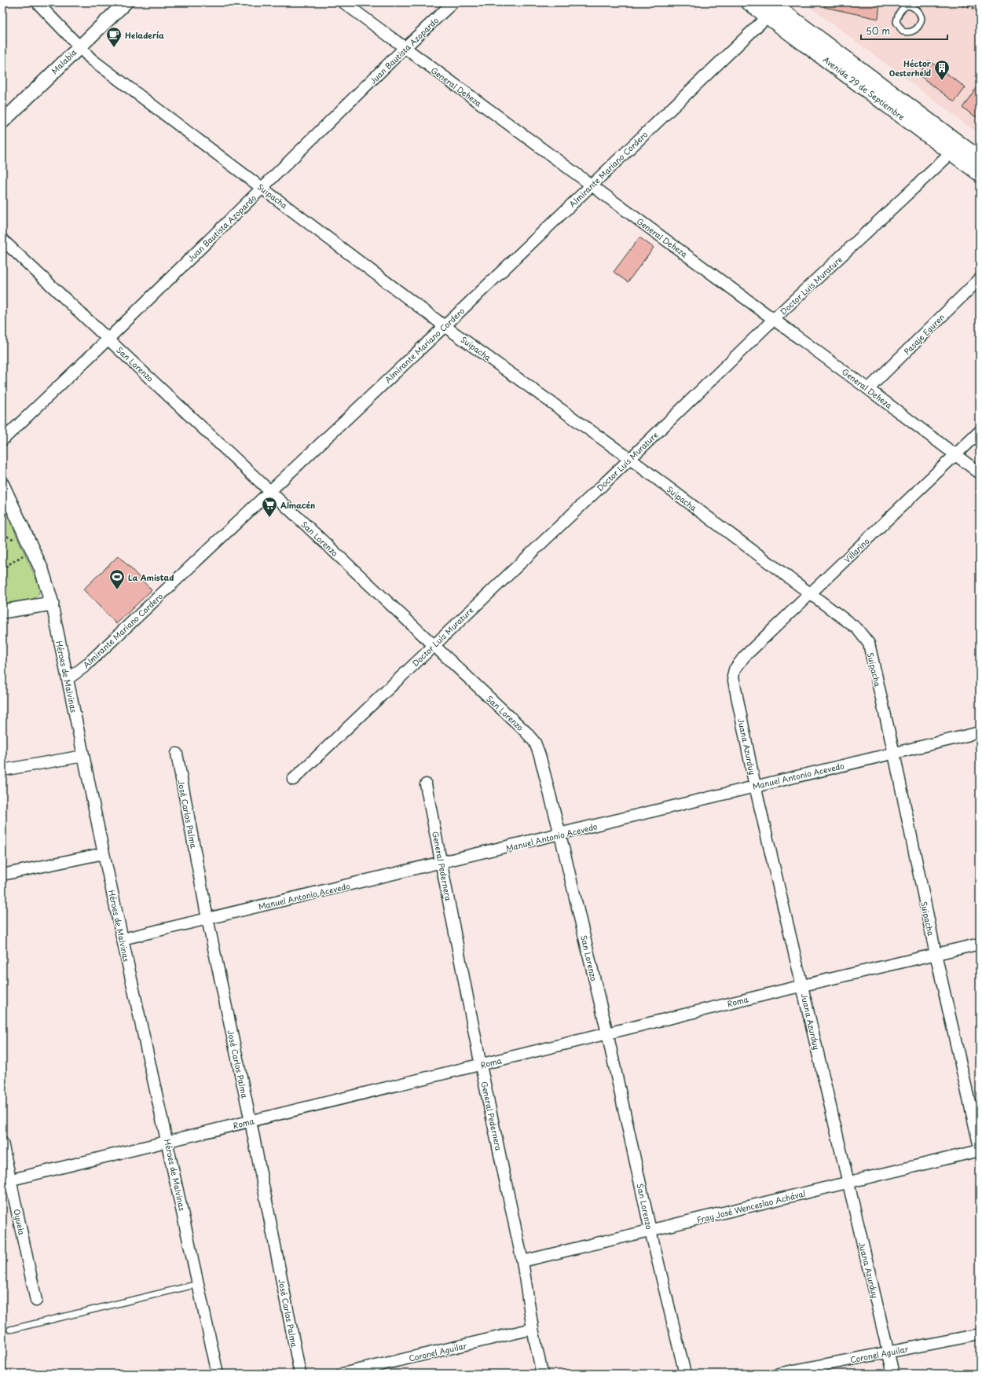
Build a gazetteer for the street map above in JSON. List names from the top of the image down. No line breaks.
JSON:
{"streets":{"main road":["Avenida 29 de Septiembre"],"street":["Juan Bautista Azopardo","Malabia","General Deheza","Almirante Mariano Cordero","Suipacha","Doctor Luis Murature","Pasaje Eguren","San Lorenzo","Villarino","Héroes de Malvinas","Juana Azurduy","Manuel Antonio Acevedo","José Carlos Palma","General Pedernera","Roma","Fray José Wenceslao Achával","Oyuela","Coronel Aguilar"]},"crossings":[["Juan Bautista Azopardo","General Deheza"],["Juan Bautista Azopardo","Suipacha"],["Juan Bautista Azopardo","San Lorenzo"],["Malabia","Suipacha"],["General Deheza","Almirante Mariano Cordero"],["General Deheza","Doctor Luis Murature"],["General Deheza","Pasaje Eguren"],["General Deheza","Villarino"],["Avenida 29 de Septiembre","Almirante Mariano Cordero"],["Avenida 29 de Septiembre","Doctor Luis Murature"],["Almirante Mariano Cordero","Suipacha"],["Almirante Mariano Cordero","San Lorenzo"],["Almirante Mariano Cordero","Héroes de Malvinas"],["Suipacha","Doctor Luis Murature"],["Suipacha","Villarino"],["Suipacha","Manuel Antonio Acevedo"],["Suipacha","Roma"],["Doctor Luis Murature","San Lorenzo"],["San Lorenzo","Manuel Antonio Acevedo"],["San Lorenzo","Roma"],["San Lorenzo","Fray José Wenceslao Achával"],["Villarino","Juana Azurduy"],["Héroes de Malvinas","Manuel Antonio Acevedo"],["Héroes de Malvinas","Roma"],["Juana Azurduy","Manuel Antonio Acevedo"],["Juana Azurduy","Roma"],["Juana Azurduy","Fray José Wenceslao Achával"],["Juana Azurduy","Coronel Aguilar"],["Manuel Antonio Acevedo","José Carlos Palma"],["Manuel Antonio Acevedo","General Pedernera"],["José Carlos Palma","Roma"],["General Pedernera","Roma"],["General Pedernera","Fray José Wenceslao Achával"],["General Pedernera","Coronel Aguilar"],["Roma","Oyuela"]],"places":{"cafe":["Heladería"],"building":["Héctor Oesterheld"],"supermarket":["Almacén"],"sports":["La Amistad"]},"scale_bar":"50 m"}
